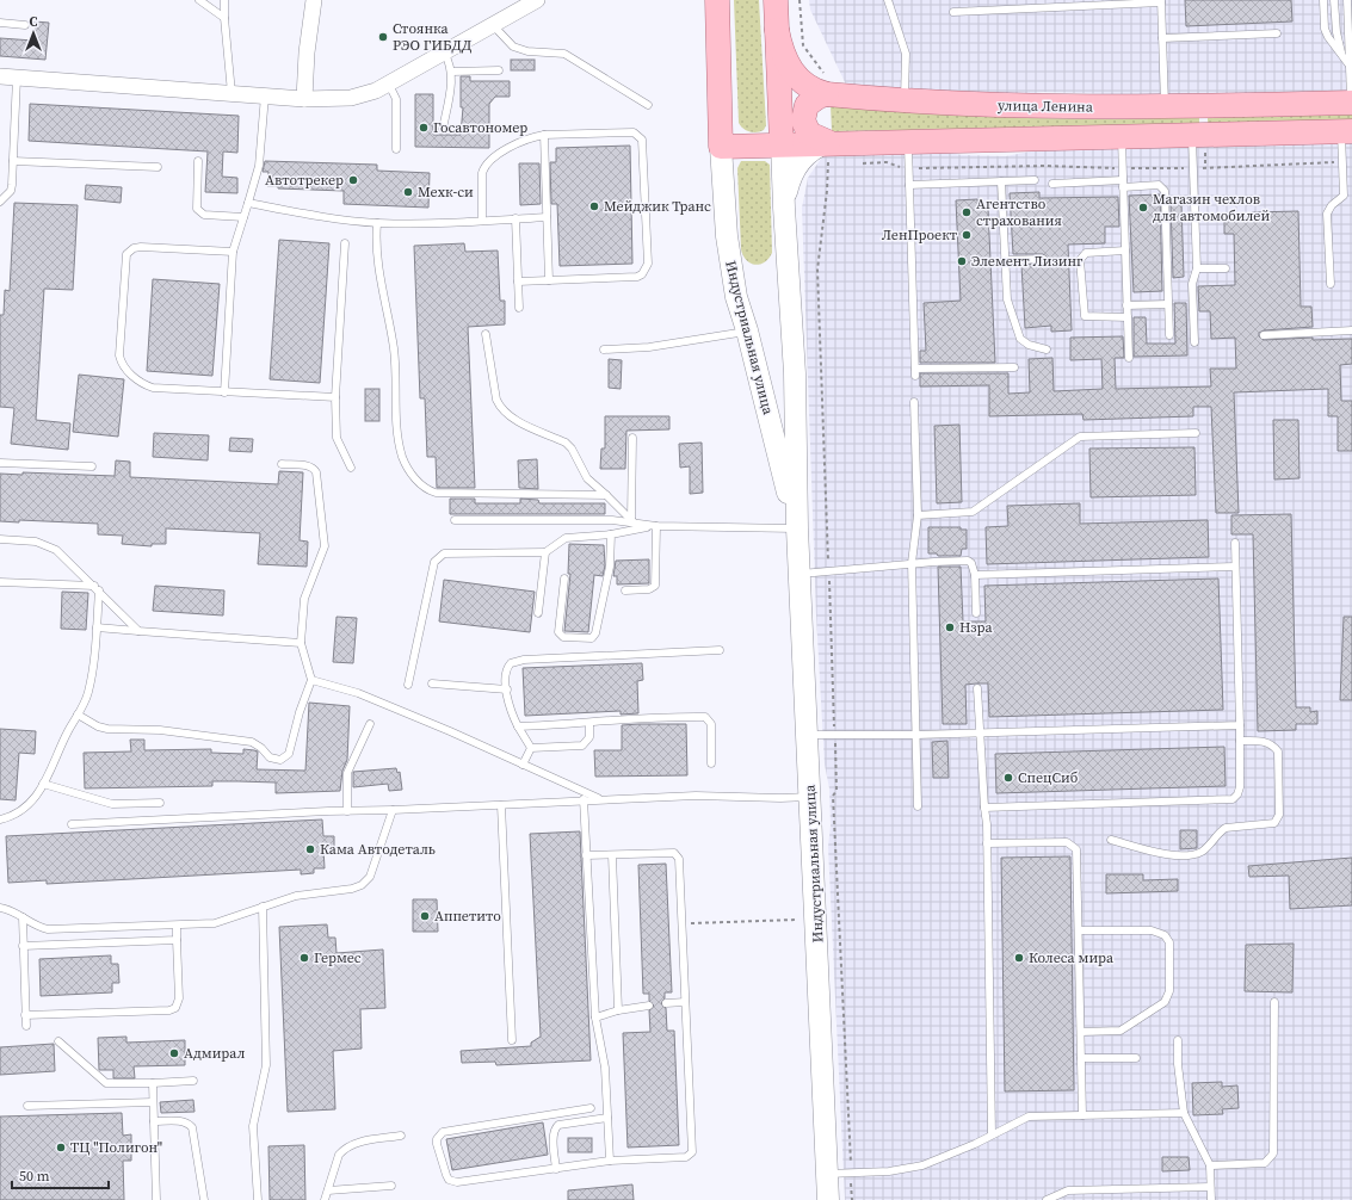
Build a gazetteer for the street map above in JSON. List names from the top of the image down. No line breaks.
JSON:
{"streets":{"main road":["улица Ленина","Индустриальная улица"]},"crossings":[["улица Ленина","Индустриальная улица"]],"places":["Стоянка РЭО ГИБДД","Госавтономер","Автотрекер","Мехк-си","Мейджик Транс","Магазин чехлов для автомобилей","Агентство страхования","ЛенПроект","Элемент Лизинг","Нзра","СпецСиб","Кама Автодеталь","Аппетито","Гермес","Колеса мира","Адмирал","ТЦ \"Полигон\""],"scale_bar":"50 m","north":"top"}
